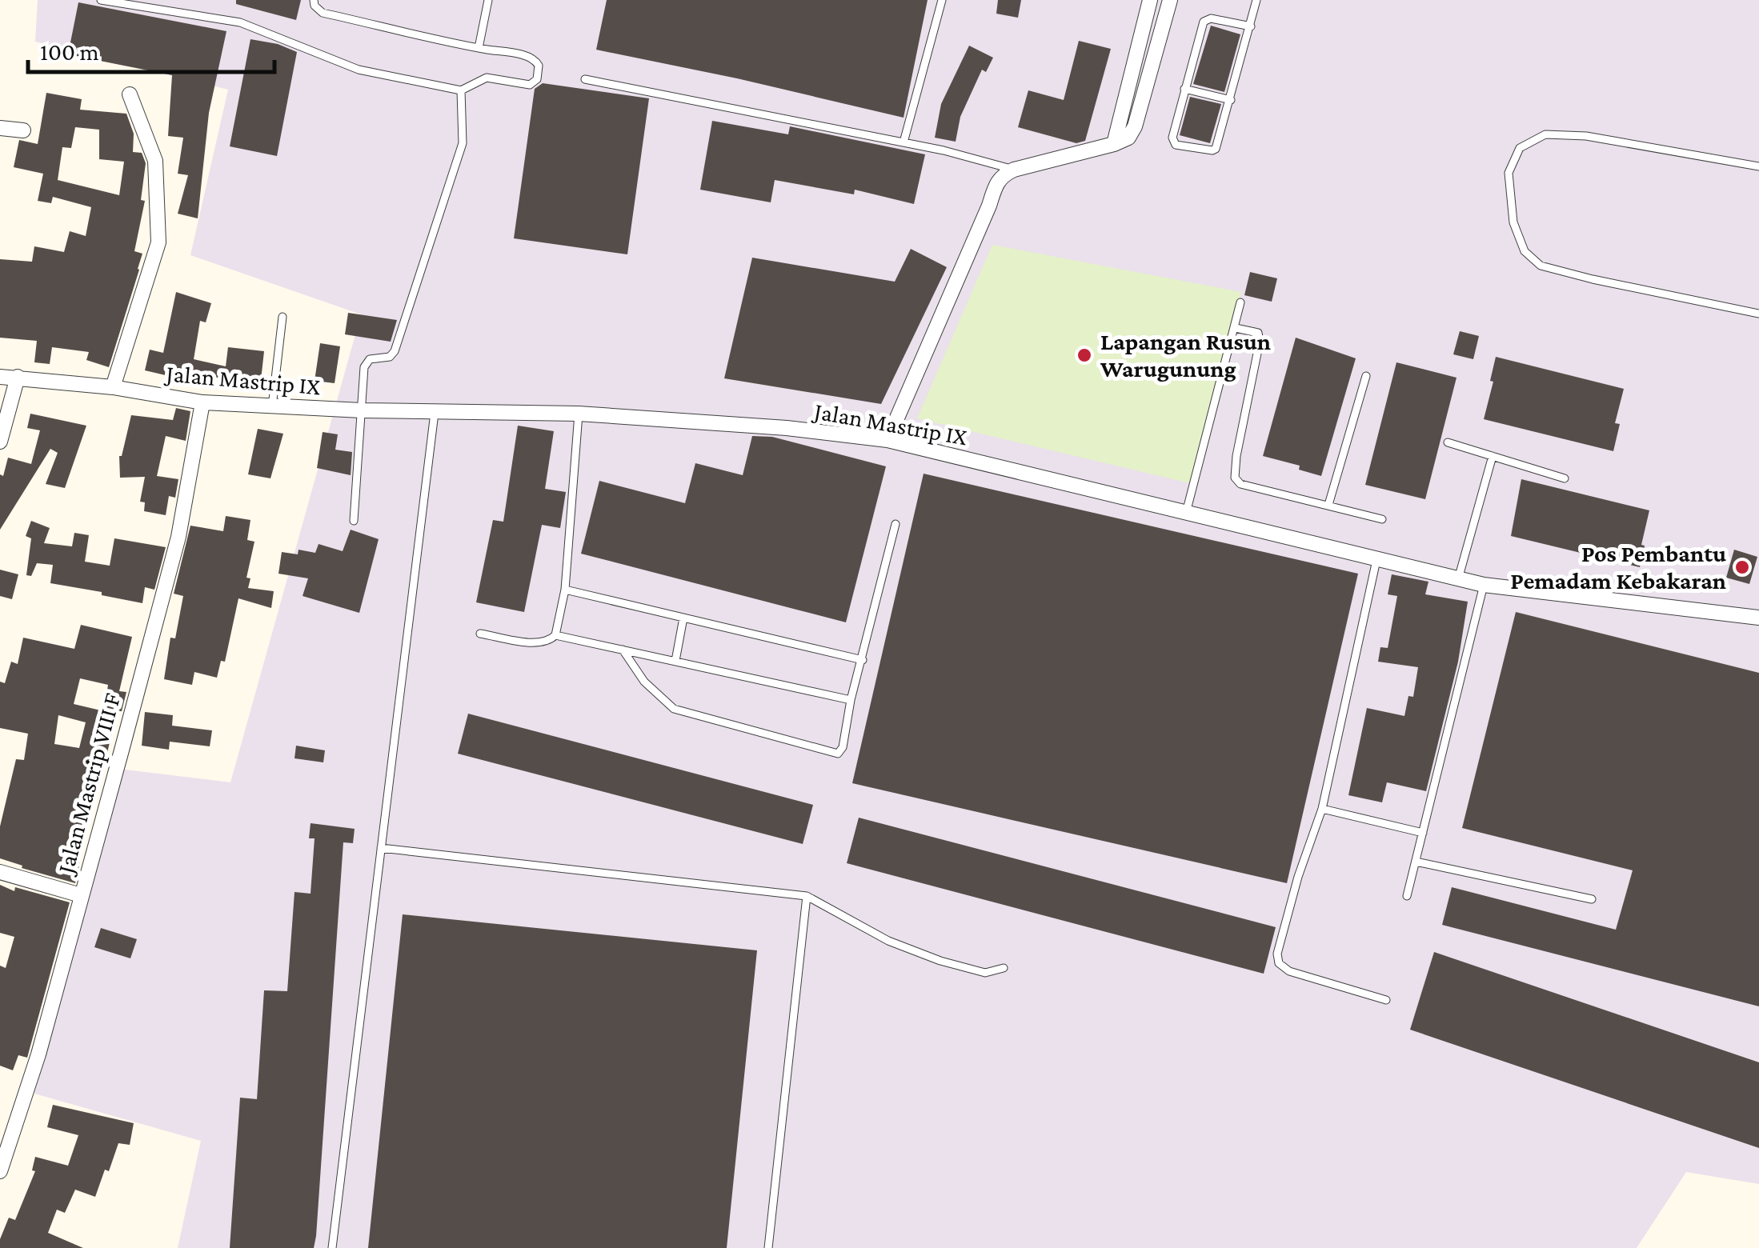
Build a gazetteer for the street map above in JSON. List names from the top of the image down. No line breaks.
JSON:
{"streets":{"street":["Jalan Mastrip IX","Jalan Mastrip VIII F"]},"crossings":[["Jalan Mastrip IX","Jalan Mastrip VIII F"]],"places":["Lapangan Rusun Warugunung","Pos Pembantu Pemadam Kebakaran"],"scale_bar":"100 m"}
